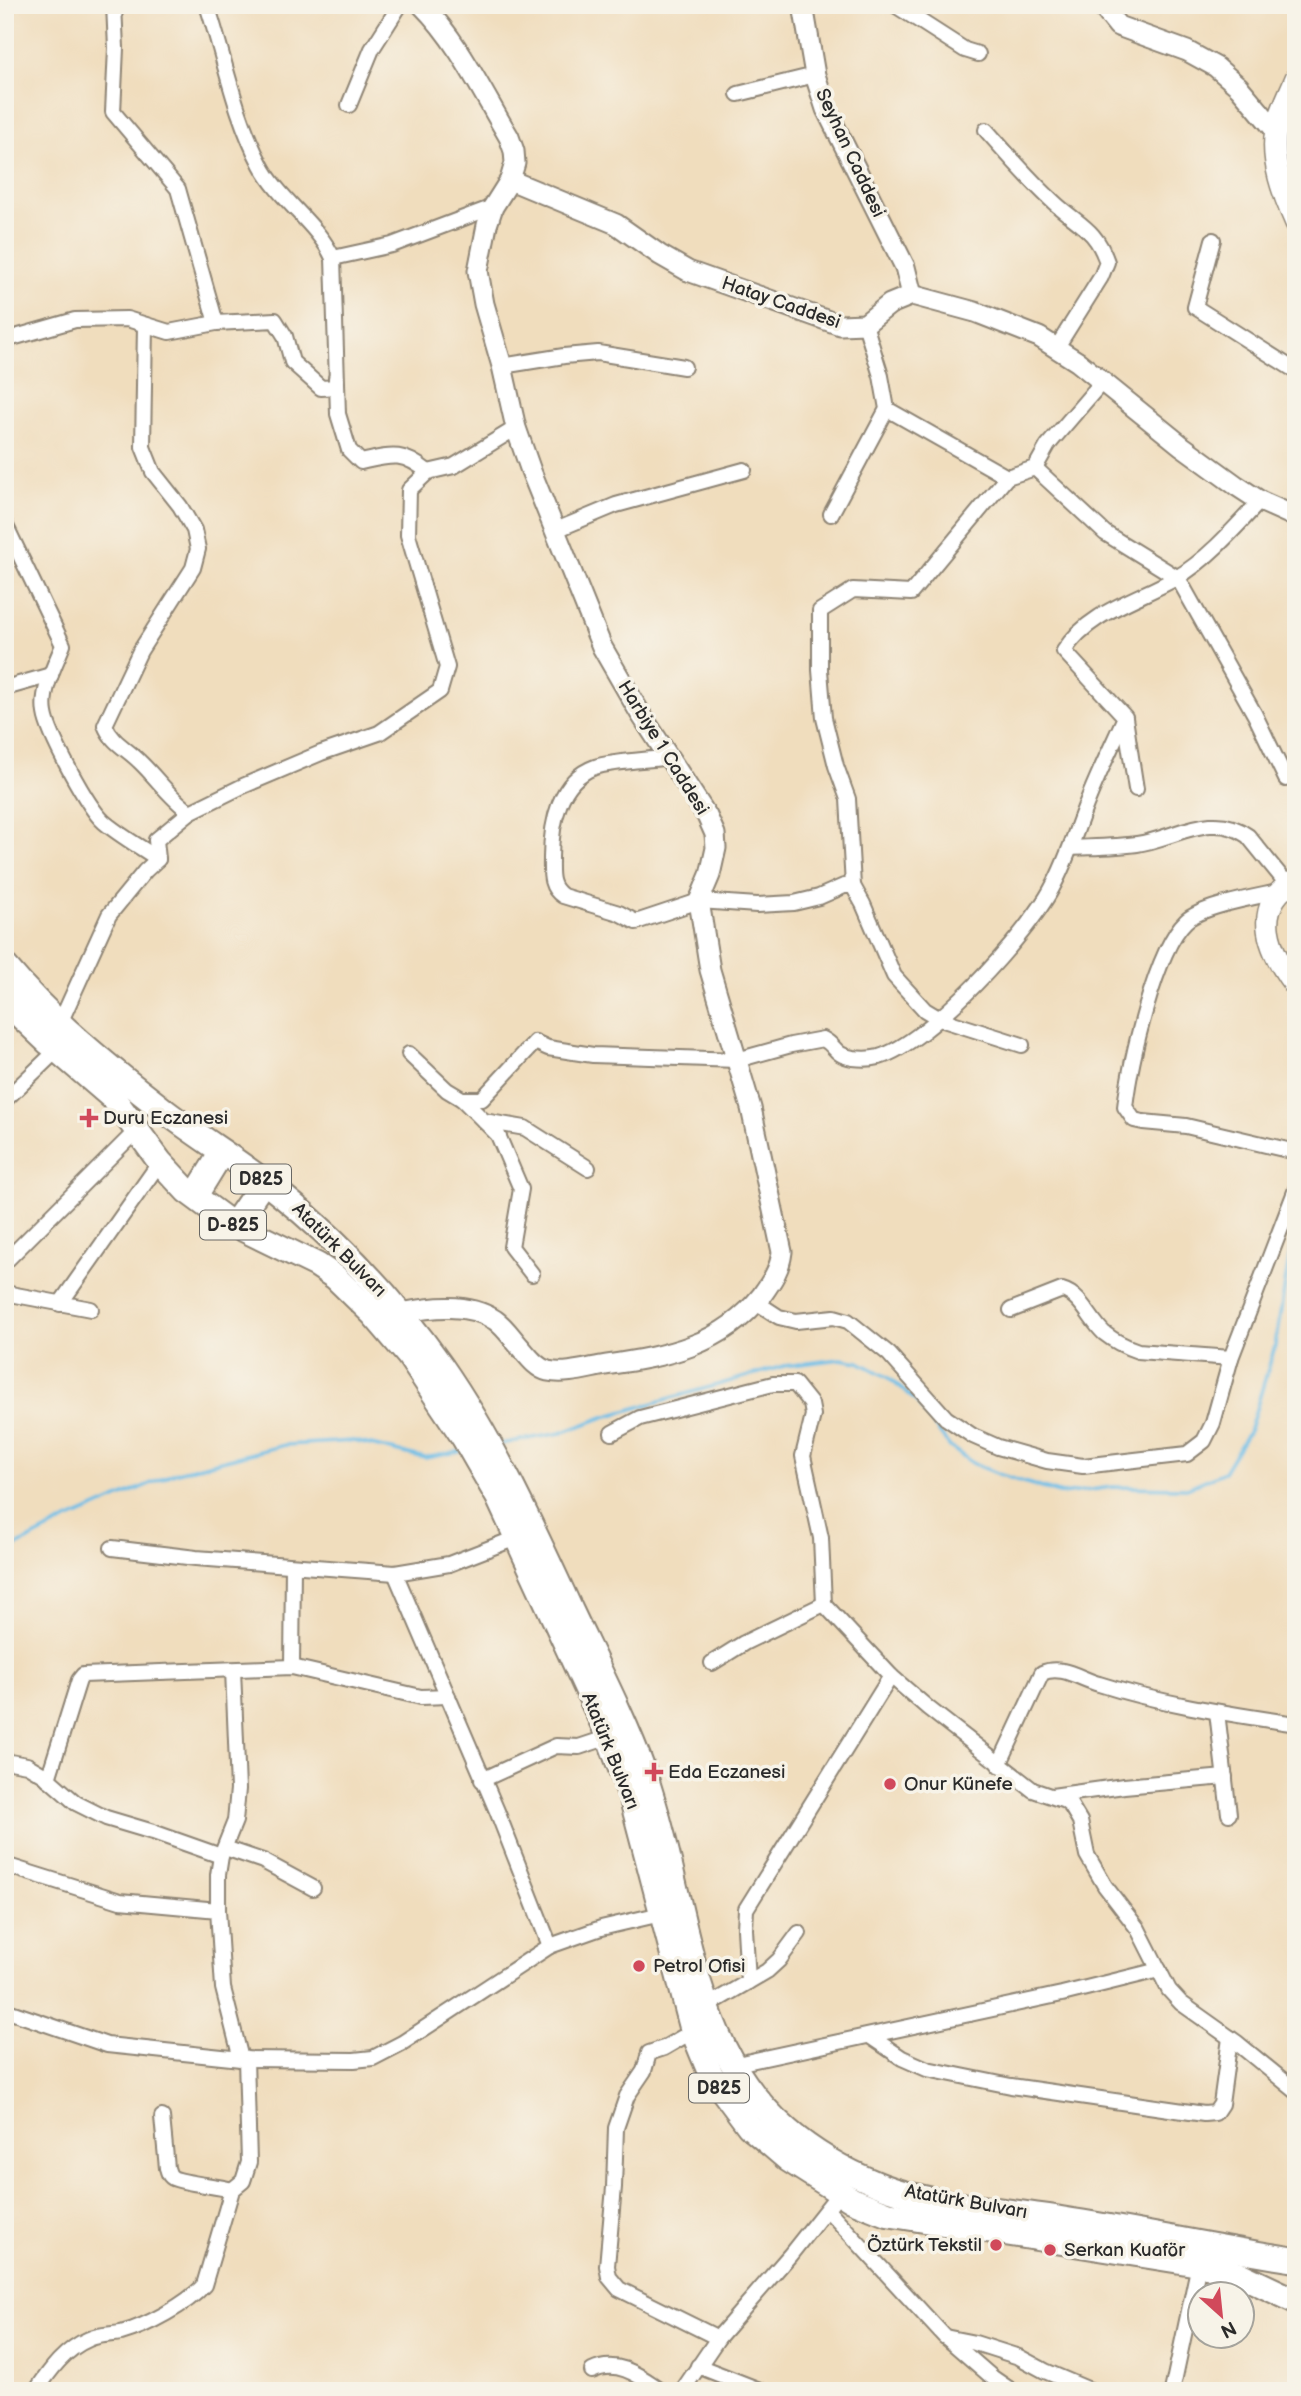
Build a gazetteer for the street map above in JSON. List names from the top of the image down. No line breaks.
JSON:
{"streets":{"highway":["D825","D-825","Atatürk Bulvarı"],"street":["Seyhan Caddesi","Hatay Caddesi","Harbiye 1 Caddesi"]},"crossings":[["Seyhan Caddesi","Hatay Caddesi"],["Hatay Caddesi","Harbiye 1 Caddesi"],["Harbiye 1 Caddesi","Atatürk Bulvarı"]],"places":{"health":["Duru Eczanesi","Eda Eczanesi"],"other":["Onur Künefe","Petrol Ofisi","Öztürk Tekstil","Serkan Kuaför"]},"north":"bottom right"}
